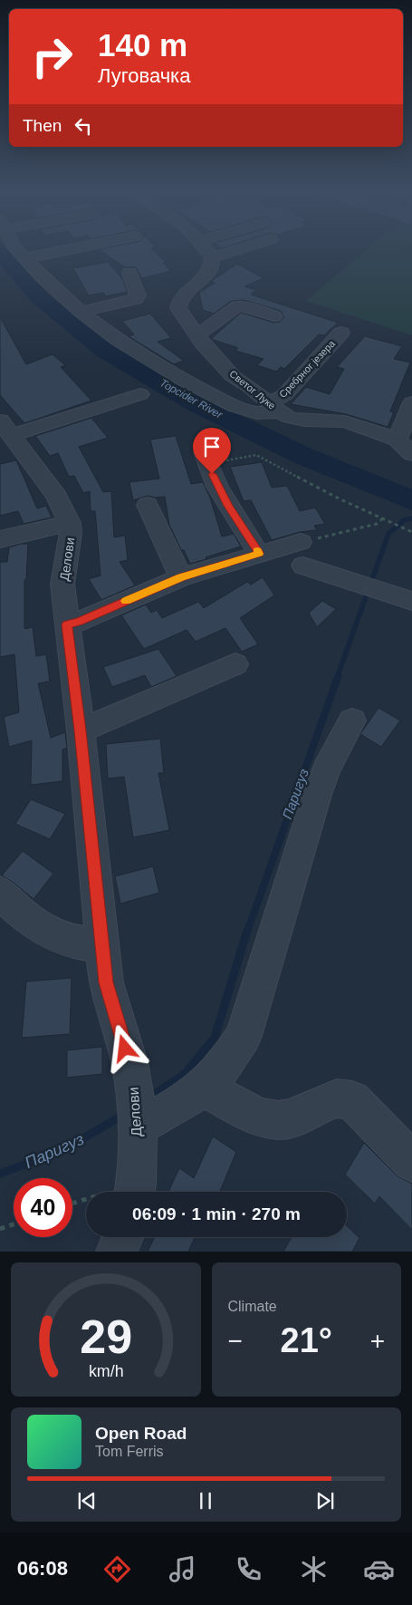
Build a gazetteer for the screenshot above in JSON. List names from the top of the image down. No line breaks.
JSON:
{"streets":{"street":["Сребрног језера","Светог Луке","Делови"]},"crossings":[["Сребрног језера","Светог Луке"]],"water":["Topcider River","Паригуз"],"page":{"turn":["140 m","Луговачка"],"then":"Then","limit":"40","trip":"06:09 · 1 min · 270 m","tile":"Climate","heat":["−","21°","+"],"song":["Open Road","Tom Ferris"],"tabs":"06:08","gauge":["29","km/h"]}}
